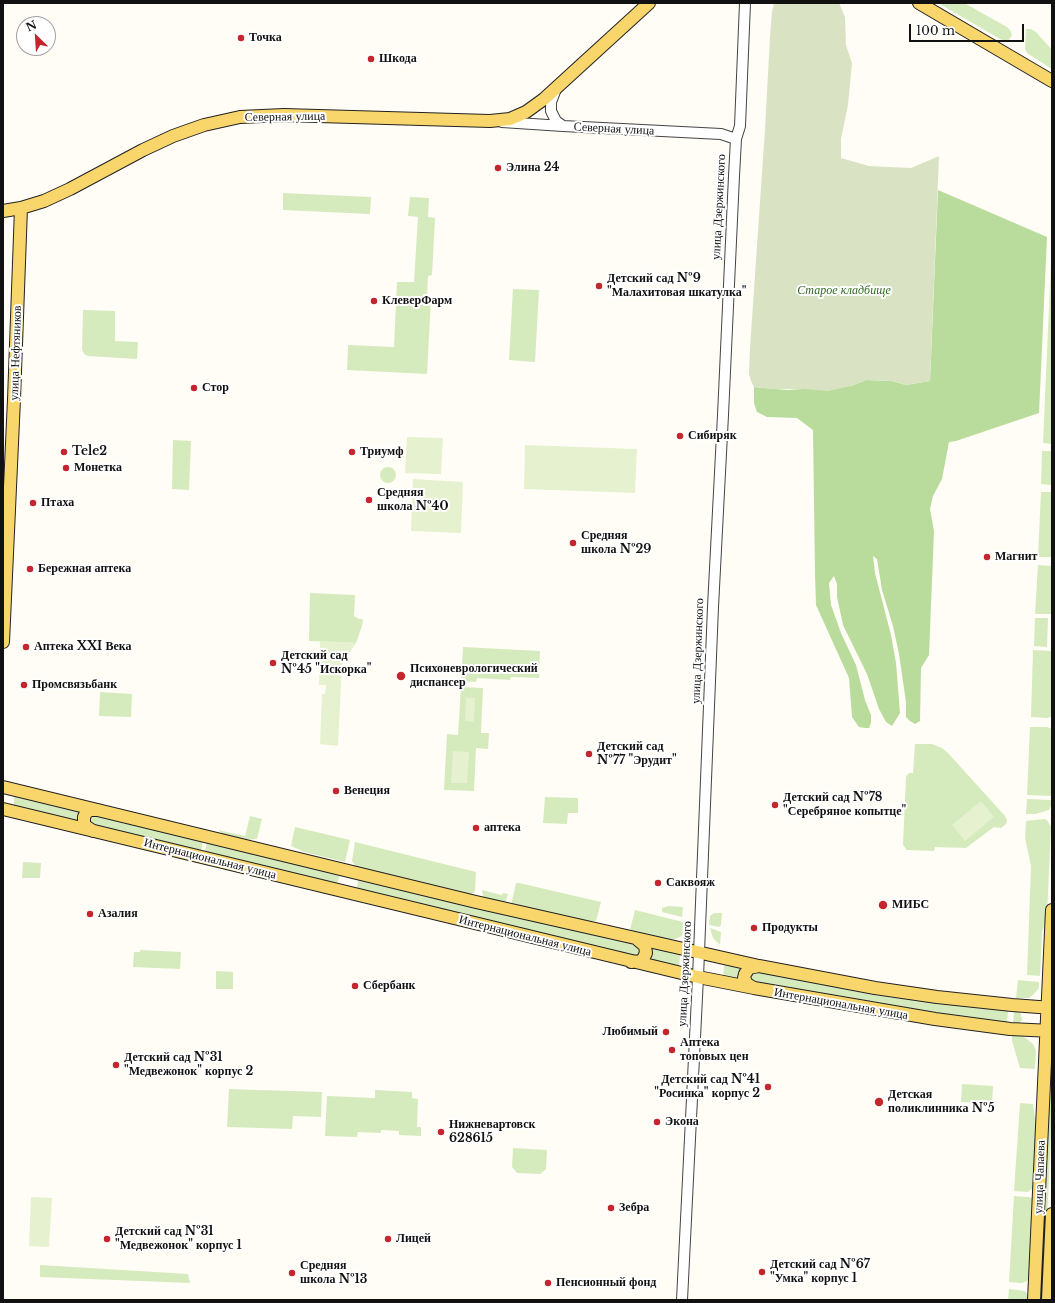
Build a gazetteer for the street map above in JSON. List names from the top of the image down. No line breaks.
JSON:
{"streets":{"main road":["Северная улица","улица Нефтяников","Интернациональная улица","улица Чапаева"],"street":["улица Дзержинского"]},"crossings":[["Северная улица","улица Дзержинского"],["Северная улица","улица Нефтяников"],["улица Дзержинского","Интернациональная улица"],["Интернациональная улица","улица Чапаева"]],"parks":["Старое кладбище"],"places":["Точка","Шкода","Элина 24","Детский сад №9 \"Малахитовая шкатулка\"","КлеверФарм","Стор","Сибиряк","Tele2","Триумф","Монетка","Средняя школа №40","Птаха","Средняя школа №29","Магнит","Бережная аптека","Аптека XXI Века","Детский сад №45 \"Искорка\"","Психоневрологический диспансер","Промсвязьбанк","Детский сад №77 \"Эрудит\"","Венеция","Детский сад №78 \"Серебряное копытце\"","аптека","Саквояж","МИБС","Азалия","Продукты","Сбербанк","Любимый","Аптека топовых цен","Детский сад №31 \"Медвежонок\" корпус 2","Детский сад №41 \"Росинка\" корпус 2","Детская поликлинника №5","Экона","Нижневартовск 628615","Зебра","Детский сад №31 \"Медвежонок\" корпус 1","Лицей","Детский сад №67 \"Умка\" корпус 1","Средняя школа №13","Пенсионный фонд"],"scale_bar":"100 m","north":"top left"}
